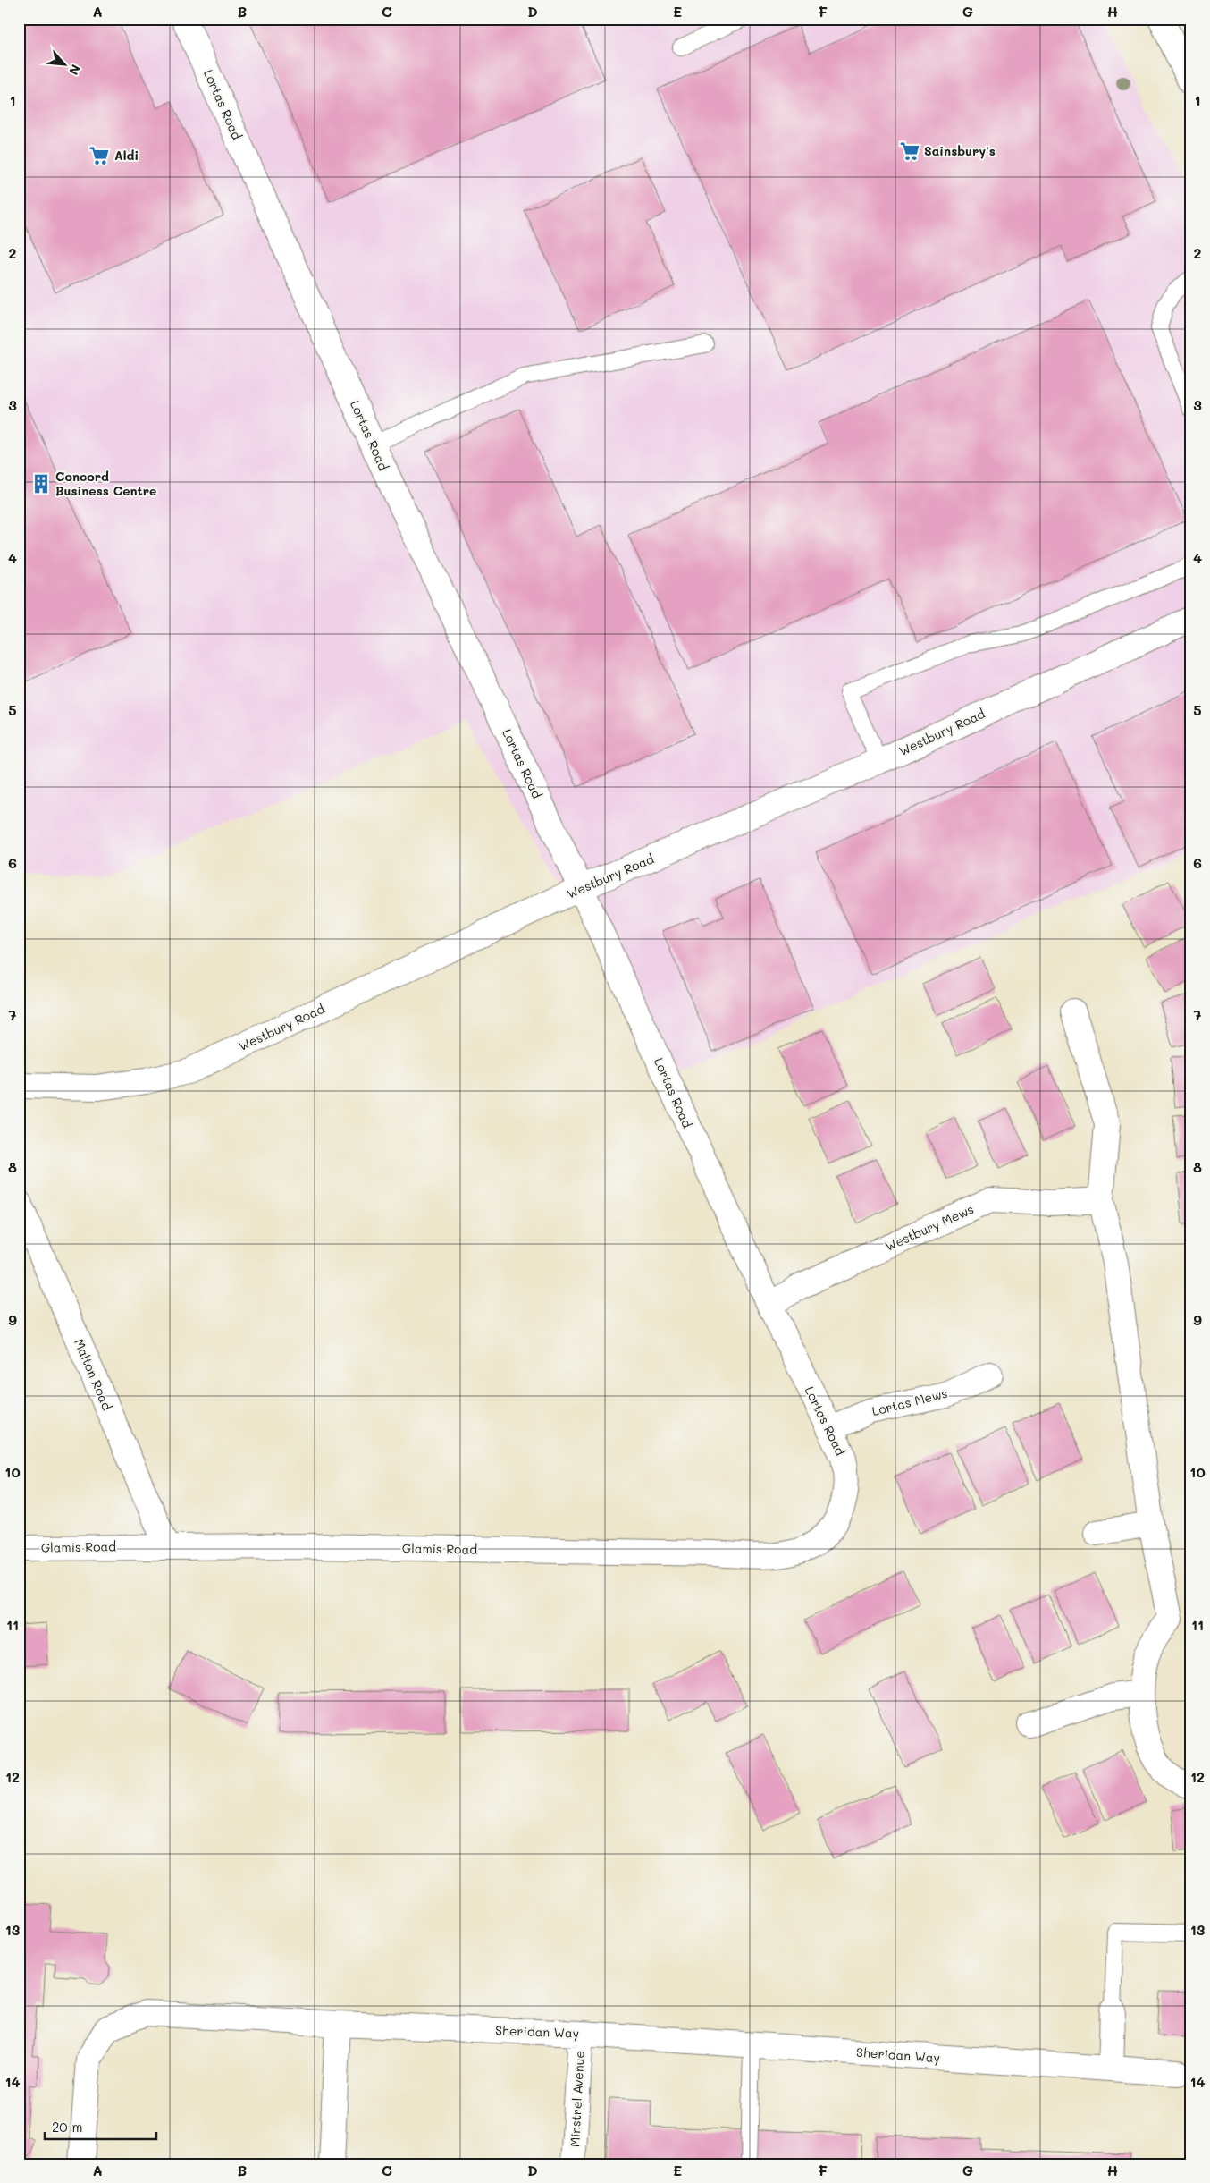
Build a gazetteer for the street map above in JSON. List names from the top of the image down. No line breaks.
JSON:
{"streets":{"street":["Lortas Road","Westbury Road","Westbury Mews","Malton Road","Lortas Mews","Glamis Road","Sheridan Way","Minstrel Avenue"]},"crossings":[["Lortas Road","Westbury Road"],["Lortas Road","Westbury Mews"],["Lortas Road","Lortas Mews"],["Lortas Road","Glamis Road"],["Malton Road","Glamis Road"],["Sheridan Way","Minstrel Avenue"]],"places":{"supermarket":["Sainsbury's","Aldi"],"building":["Concord Business Centre"]},"scale_bar":"20 m","north":"bottom right","grid":{"columns":["A","B","C","D","E","F","G","H"],"rows":["1","2","3","4","5","6","7","8","9","10","11","12","13","14"]}}
